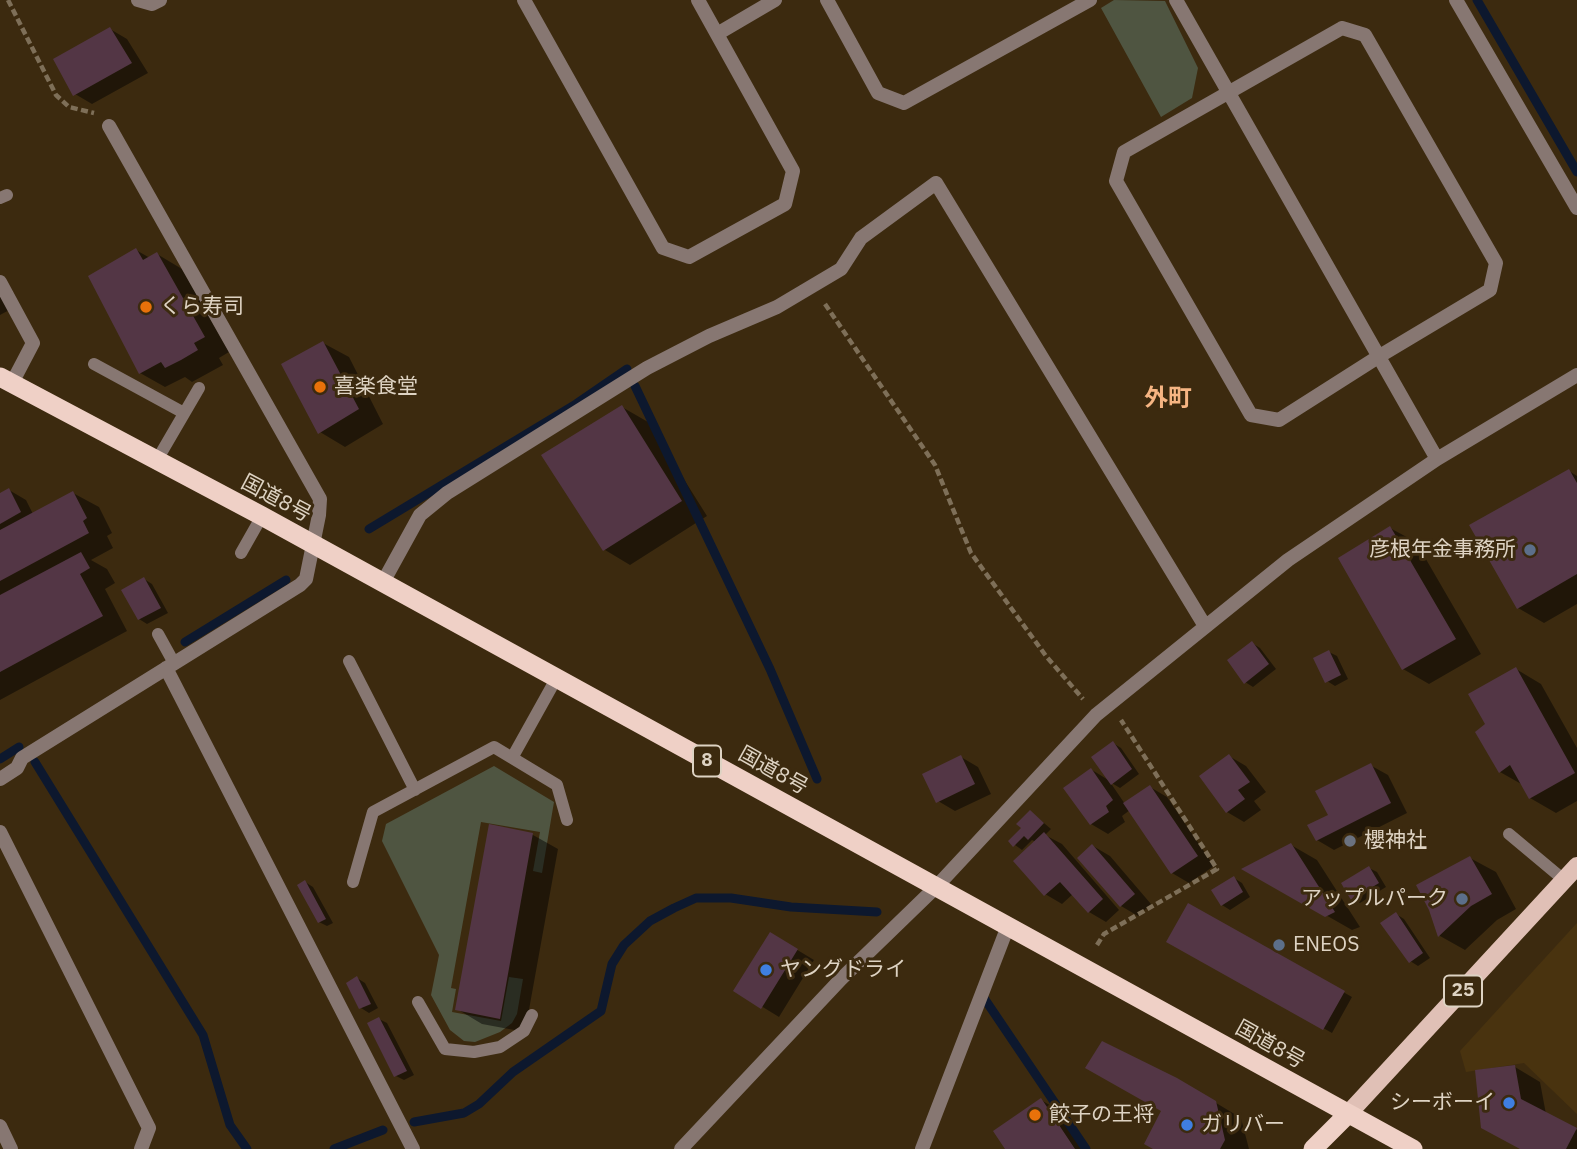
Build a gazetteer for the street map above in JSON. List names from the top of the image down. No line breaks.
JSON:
{"streets":{"highway":["国道8号","8"],"main road":["25"]},"crossings":[["国道8号","25"]],"districts":["外町"],"places":["くら寿司","喜楽食堂","彦根年金事務所","櫻神社","アップルパーク","ENEOS","ヤングドライ","シーボーイ","餃子の王将","ガリバー"]}
